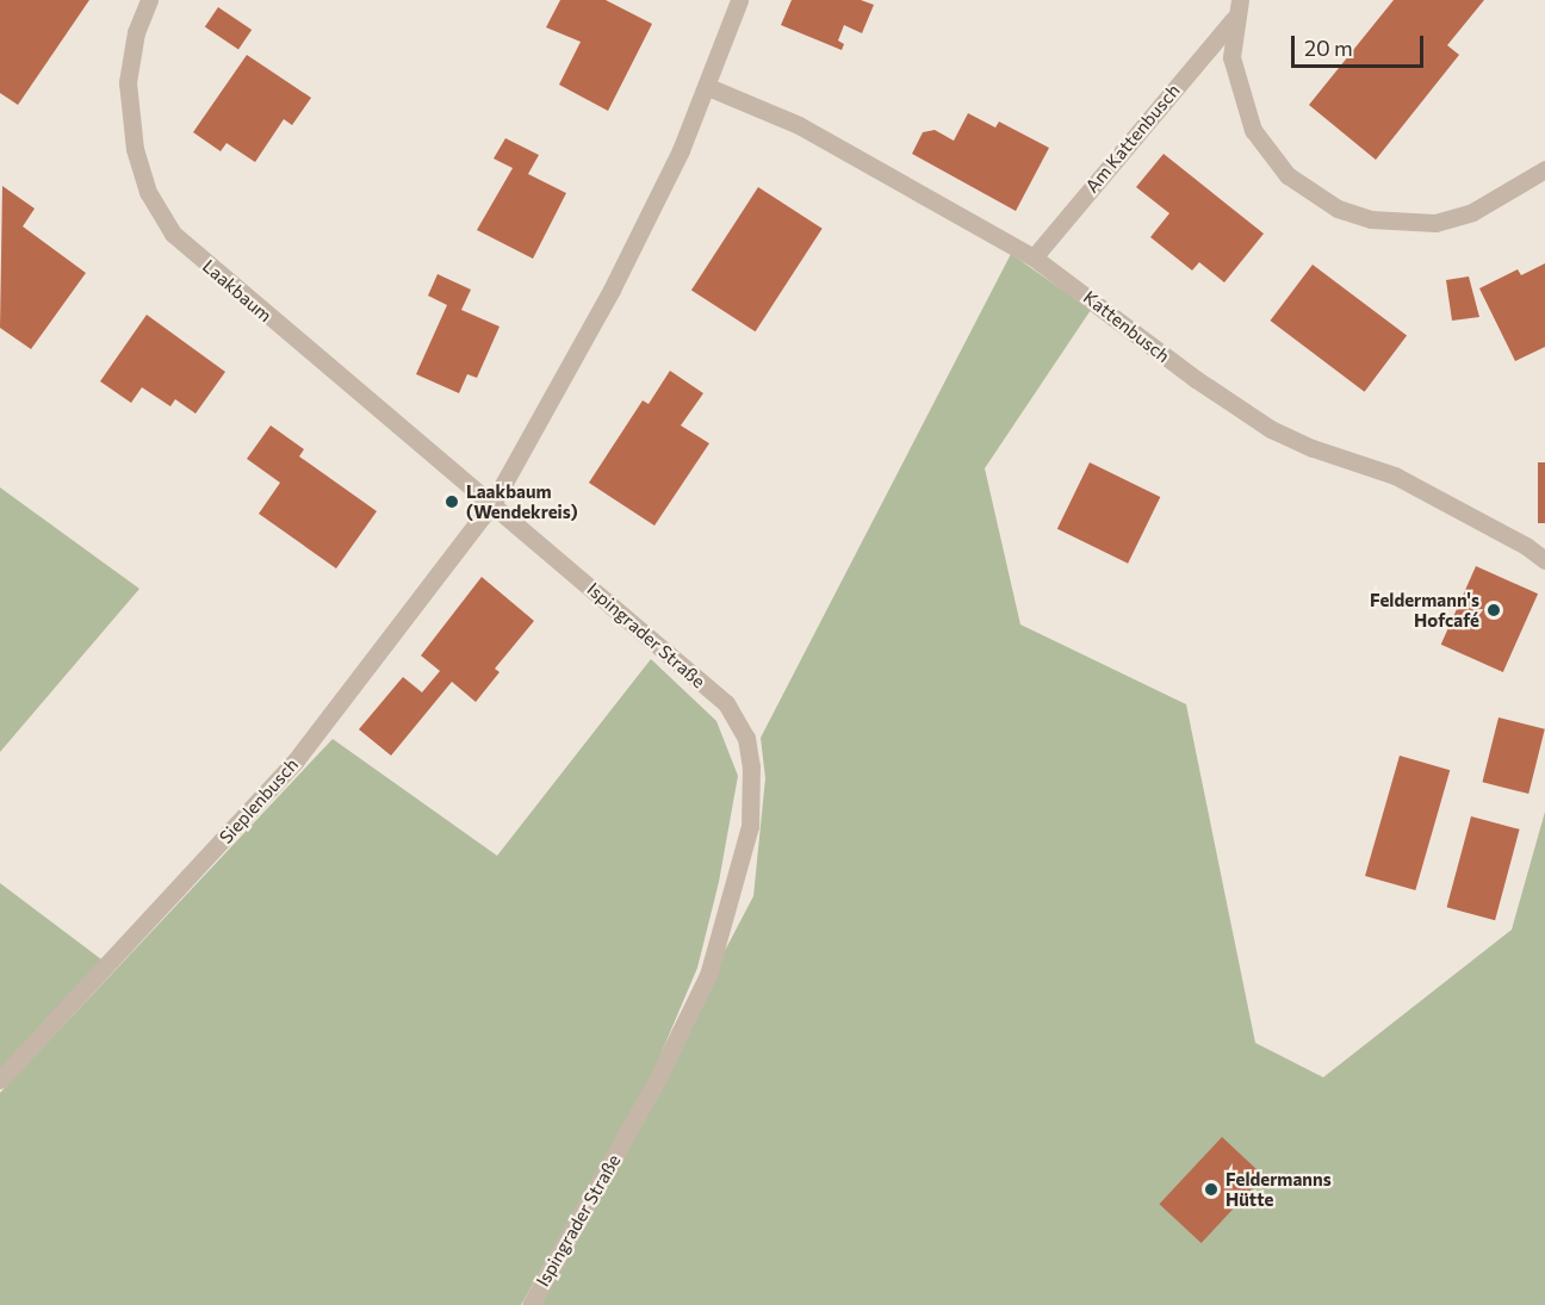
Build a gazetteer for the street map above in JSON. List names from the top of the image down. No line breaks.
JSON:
{"streets":{"street":["Am Kattenbusch","Laakbaum","Kattenbusch","Ispingrader Straße","Sieplenbusch"]},"crossings":[["Am Kattenbusch","Kattenbusch"],["Laakbaum","Ispingrader Straße"],["Laakbaum","Sieplenbusch"],["Ispingrader Straße","Sieplenbusch"]],"places":["Laakbaum (Wendekreis)","Feldermann's Hofcafé","Feldermanns Hütte"],"scale_bar":"20 m"}
